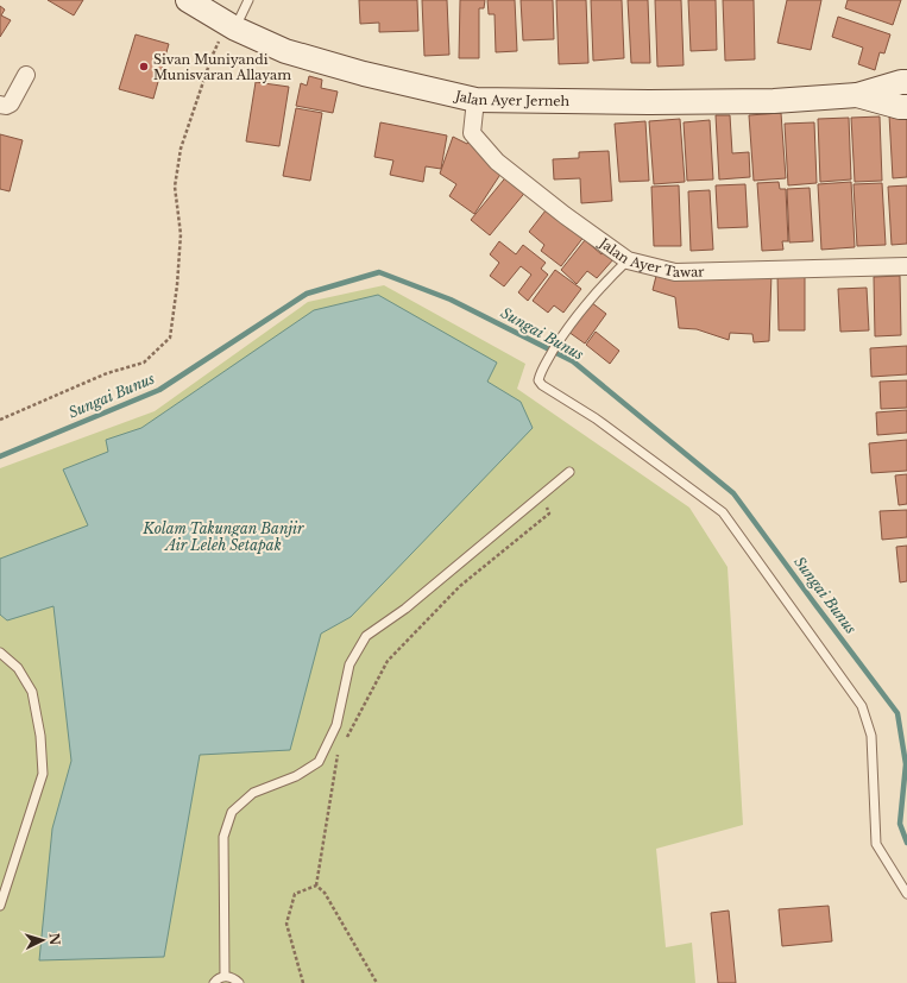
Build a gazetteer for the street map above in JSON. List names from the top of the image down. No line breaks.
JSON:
{"streets":{"main road":["Jalan Ayer Jerneh"],"street":["Jalan Ayer Tawar"]},"crossings":[["Jalan Ayer Jerneh","Jalan Ayer Tawar"]],"water":["Sungai Bunus","Kolam Takungan Banjir Air Leleh Setapak"],"places":["Sivan Muniyandi Munisvaran Allayam"],"north":"right"}
